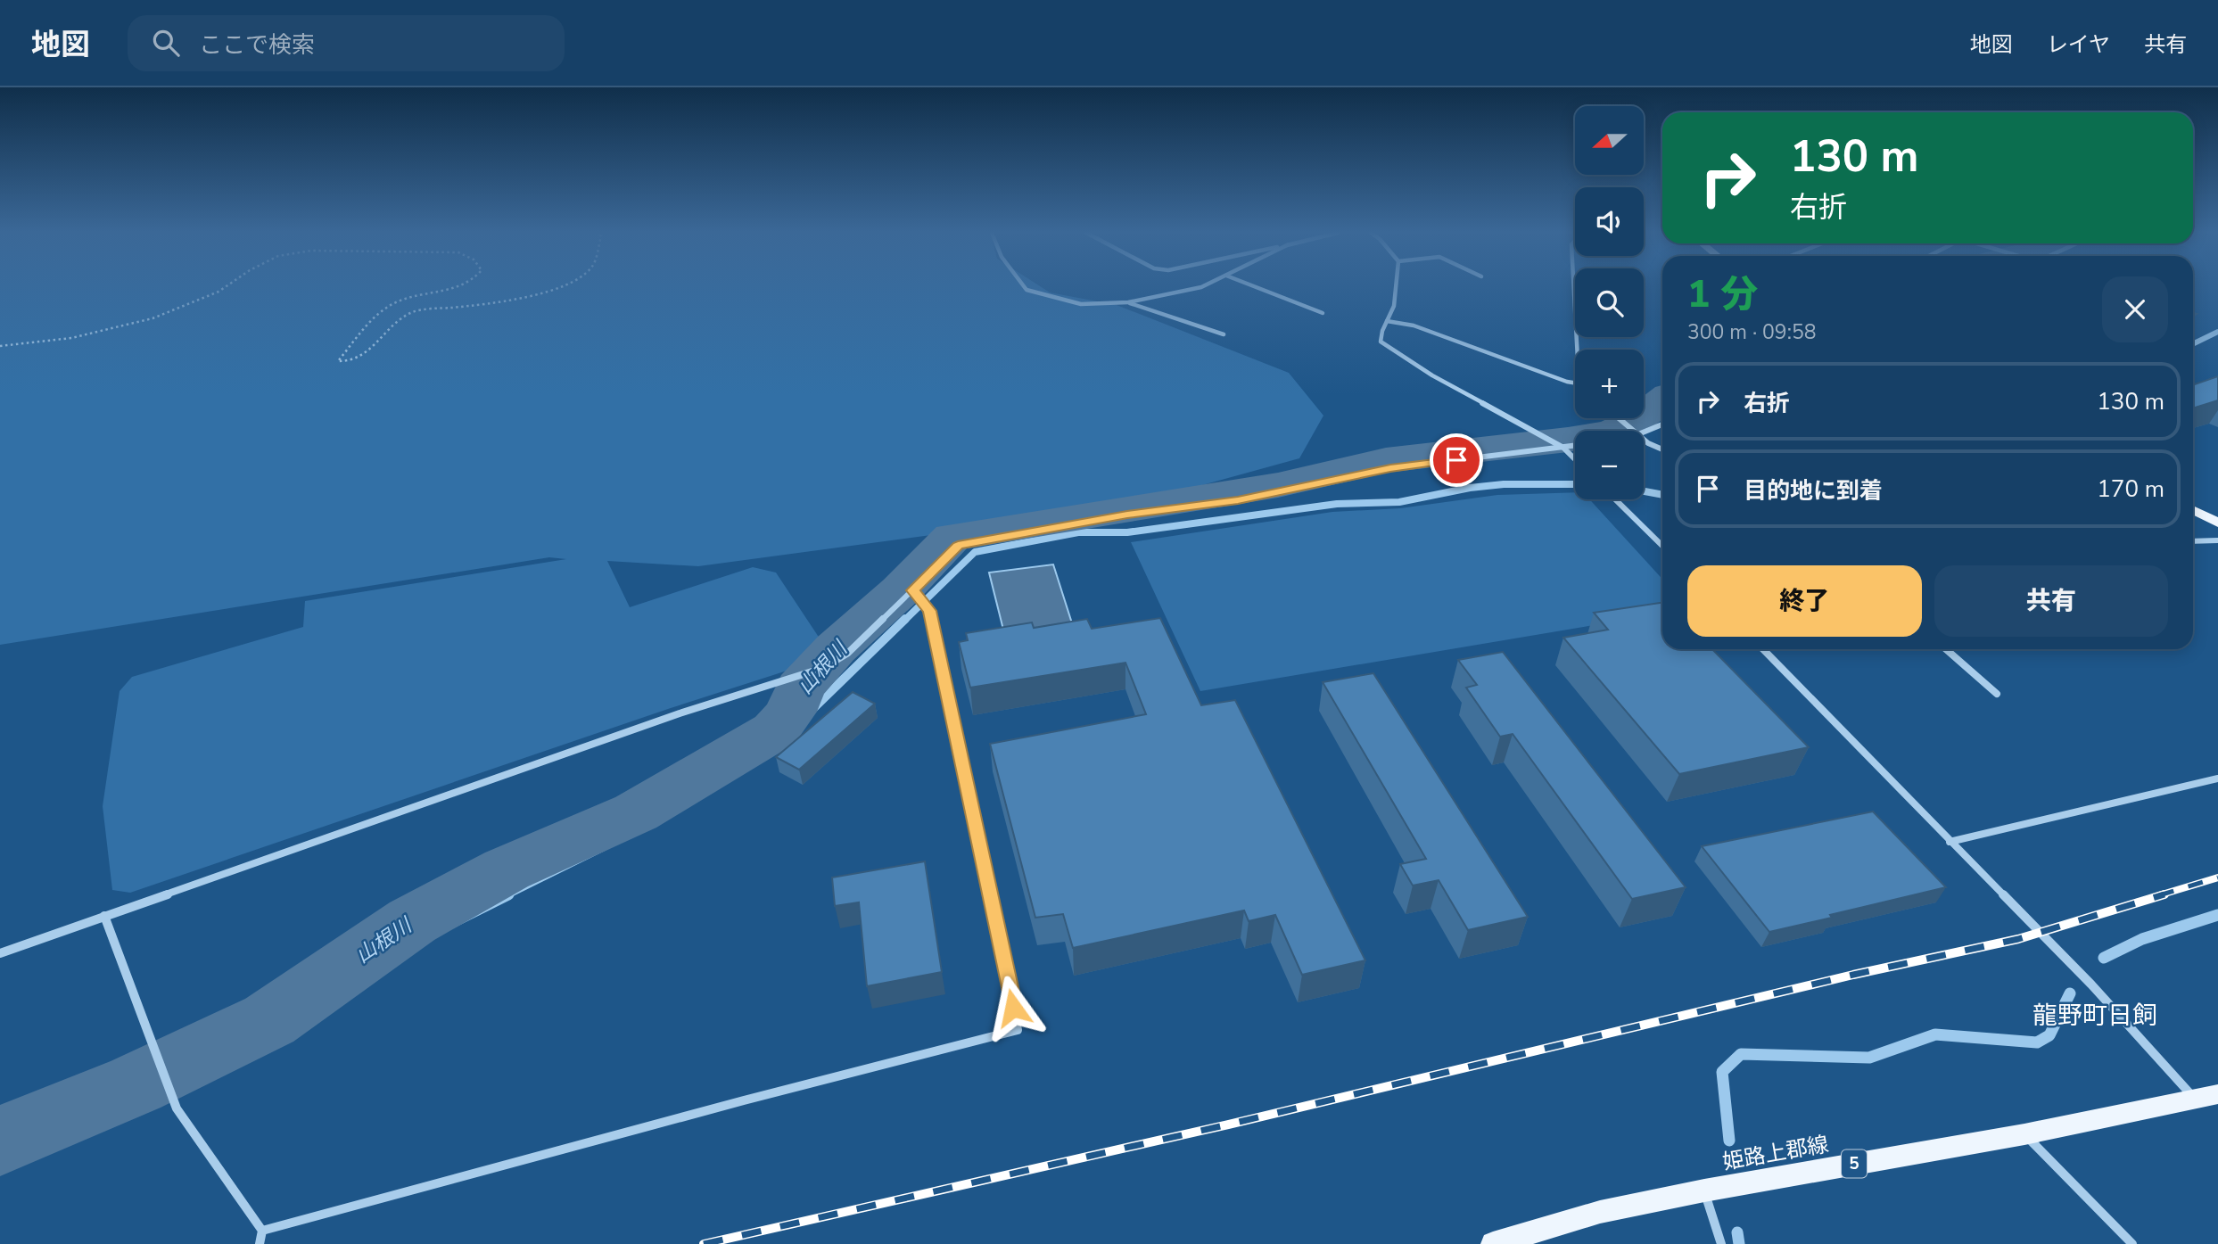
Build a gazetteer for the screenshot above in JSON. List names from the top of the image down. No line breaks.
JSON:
{"streets":{"main road":["姫路上郡線","5"]},"districts":["龍野町日飼"],"water":["山根川"],"north":"left","page":{"header":"地図","search":"ここで検索","nav":["地図","レイヤ","共有"],"map_buttons":["+","−"],"turn":["130 m","右折"],"heading":["1 分","300 m · 09:58"],"list":[{"name":"右折","value":"130 m"},{"name":"目的地に到着","value":"170 m"}],"buttons":["終了","共有"]}}
